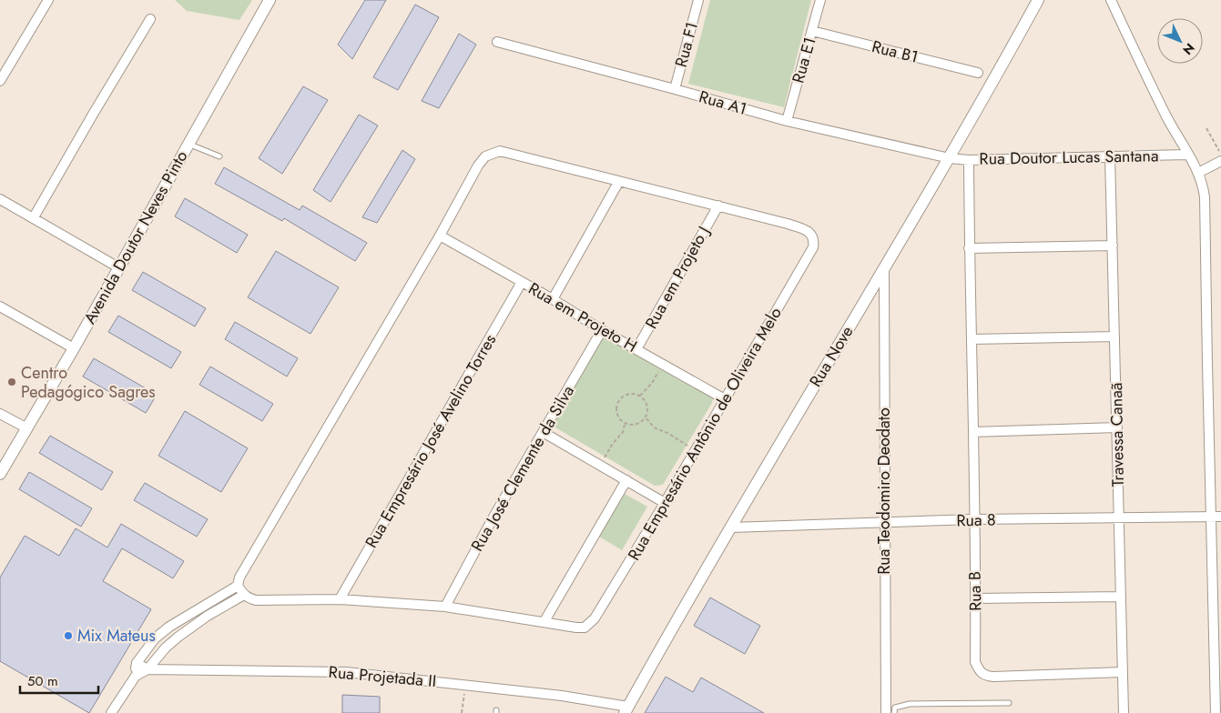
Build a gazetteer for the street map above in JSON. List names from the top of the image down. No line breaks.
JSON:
{"streets":{"street":["Rua F1","Rua B1","Rua E1","Rua A1","Rua Doutor Lucas Santana","Avenida Doutor Neves Pinto","Rua em Projeto J","Rua em Projeto H","Rua Nove","Rua Empresário Antônio de Oliveira Melo","Travessa Canaã","Rua Empresário José Avelino Torres","Rua José Clemente da Silva","Rua Teodomiro Deodato","Rua 8","Rua B","Rua Projetada II"]},"crossings":[["Rua F1","Rua A1"],["Rua B1","Rua E1"],["Rua E1","Rua A1"],["Rua A1","Rua Doutor Lucas Santana"],["Rua A1","Rua Nove"],["Rua Doutor Lucas Santana","Rua Nove"],["Rua Doutor Lucas Santana","Travessa Canaã"],["Rua Doutor Lucas Santana","Rua B"],["Rua em Projeto J","Rua em Projeto H"],["Rua em Projeto J","Rua Empresário Antônio de Oliveira Melo"],["Rua em Projeto H","Rua Empresário Antônio de Oliveira Melo"],["Rua em Projeto H","Rua Empresário José Avelino Torres"],["Rua em Projeto H","Rua José Clemente da Silva"],["Rua Nove","Rua Teodomiro Deodato"],["Rua Nove","Rua 8"],["Rua Nove","Rua Projetada II"],["Travessa Canaã","Rua 8"],["Travessa Canaã","Rua B"],["Rua Teodomiro Deodato","Rua 8"],["Rua 8","Rua B"]],"places":["Centro Pedagógico Sagres","Mix Mateus"],"scale_bar":"50 m","north":"bottom right"}
